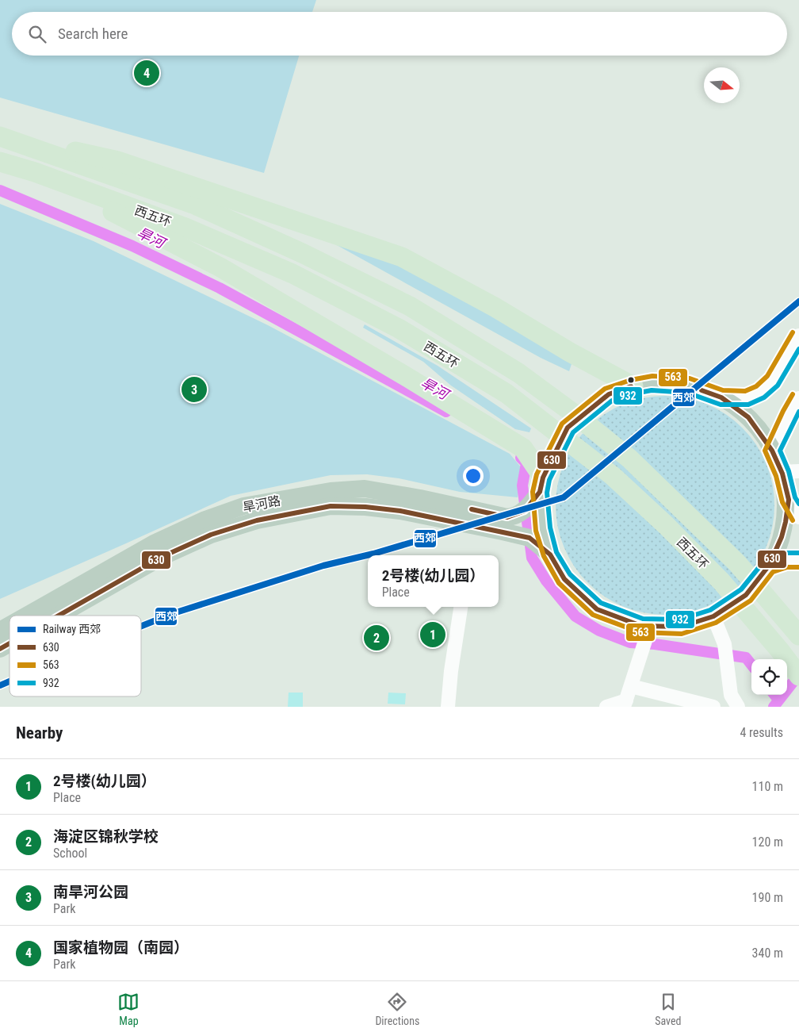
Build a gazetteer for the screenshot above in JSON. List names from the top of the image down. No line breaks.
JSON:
{"streets":{"highway":["西五环"],"main road":["旱河路"]},"water":["旱河"],"lines":["rail line 西郊","transit line 563","transit line 932","transit line 630"],"legend":["Railway 西郊","630","563","932"],"north":"right","page":{"search":"Search here","pins":["4","3","1","2"],"popup":["2号楼(幼儿园）","Place"],"heading":["Nearby","4 results"],"list":[{"mark":"1","name":"2号楼(幼儿园）","note":"Place","value":"110 m"},{"mark":"2","name":"海淀区锦秋学校","note":"School","value":"120 m"},{"mark":"3","name":"南旱河公园","note":"Park","value":"190 m"},{"mark":"4","name":"国家植物园（南园）","note":"Park","value":"340 m"}],"nav":["Map","Directions","Saved"]}}
